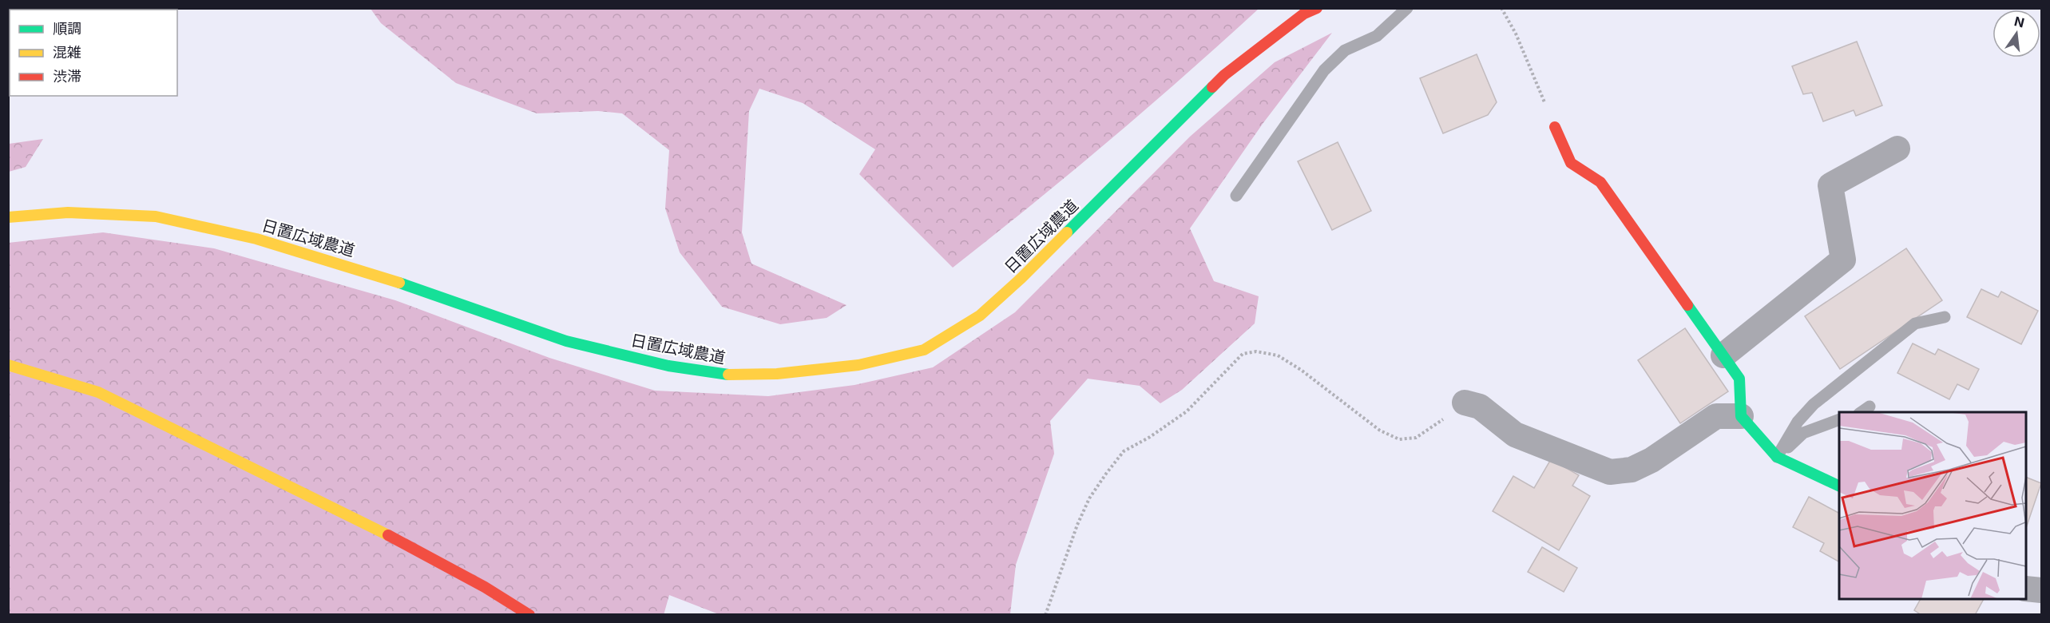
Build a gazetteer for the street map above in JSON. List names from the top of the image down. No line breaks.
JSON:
{"streets":{"street":["日置広域農道"]},"legend":["順調","混雑","渋滞"],"north":"top"}
